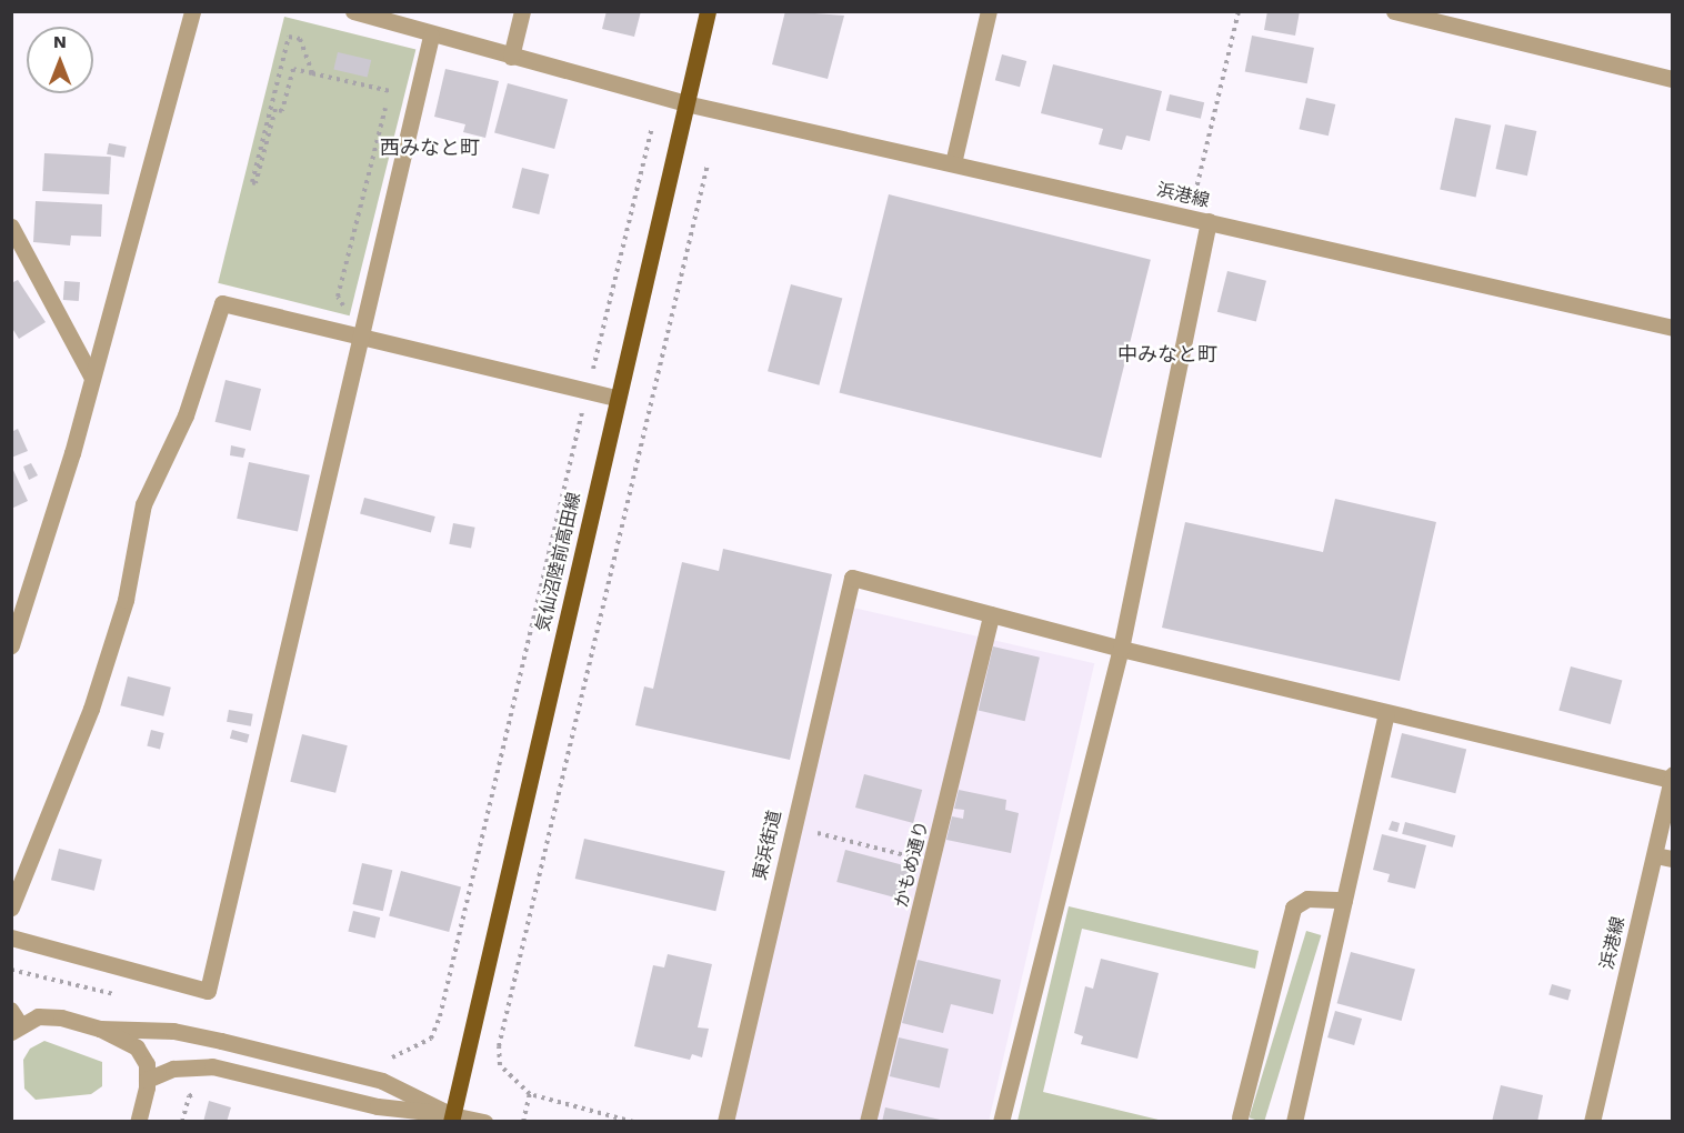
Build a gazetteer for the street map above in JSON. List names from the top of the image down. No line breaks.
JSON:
{"streets":{"main road":["気仙沼陸前高田線"],"street":["浜港線","東浜街道","かもめ通り"]},"crossings":[["浜港線","気仙沼陸前高田線"],["東浜街道","かもめ通り"]],"districts":["西みなと町","中みなと町"],"north":"top"}
